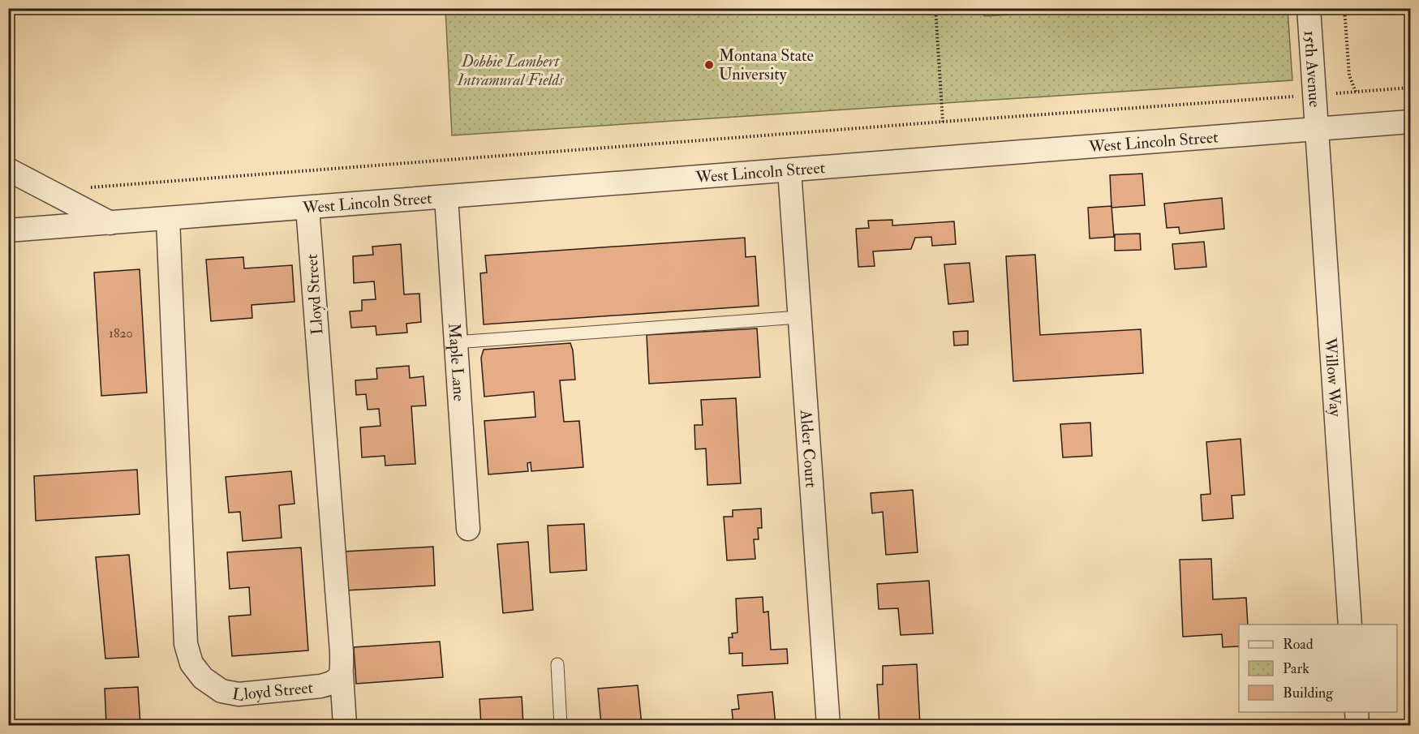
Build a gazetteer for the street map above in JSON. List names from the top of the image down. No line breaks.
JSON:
{"streets":{"street":["15th Avenue","West Lincoln Street","Lloyd Street","Maple Lane","Willow Way","Alder Court"]},"crossings":[["15th Avenue","West Lincoln Street"],["15th Avenue","Willow Way"],["West Lincoln Street","Lloyd Street"],["West Lincoln Street","Maple Lane"],["West Lincoln Street","Willow Way"],["West Lincoln Street","Alder Court"]],"parks":["Dobbie Lambert Intramural Fields"],"places":["Montana State University"],"house_numbers":["1820"],"legend":["Road","Park","Building"]}
